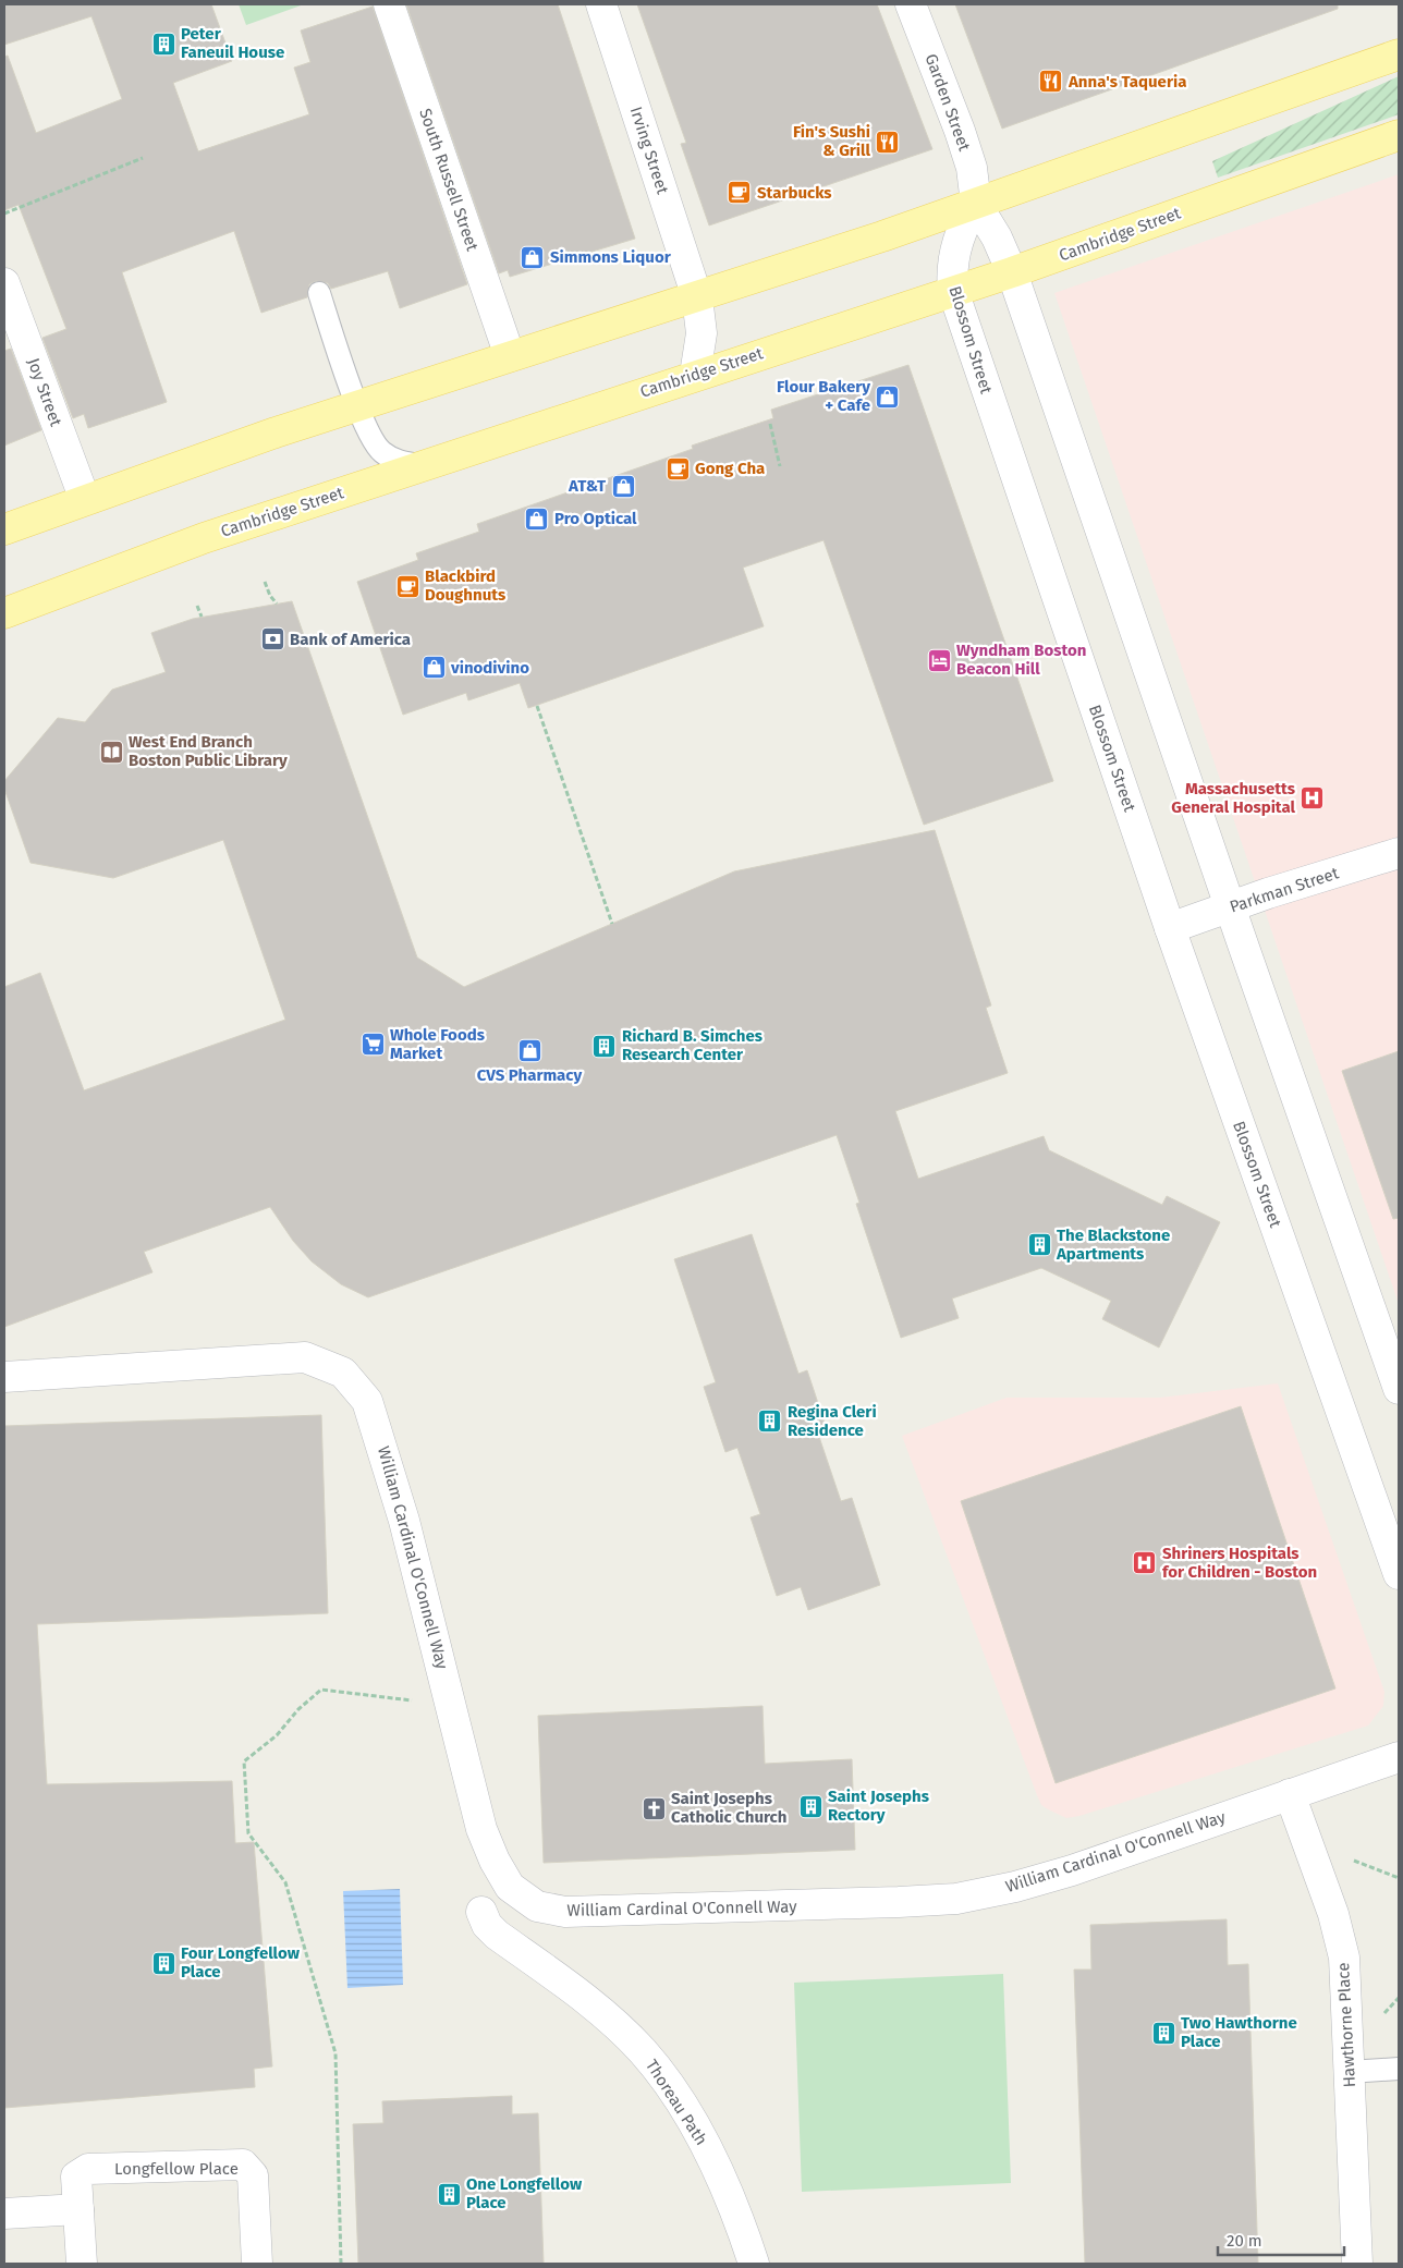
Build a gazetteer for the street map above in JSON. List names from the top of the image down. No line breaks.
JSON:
{"streets":{"main road":["Cambridge Street"],"street":["Garden Street","Irving Street","South Russell Street","Blossom Street","Joy Street","Parkman Street","William Cardinal O'Connell Way","Hawthorne Place","Thoreau Path","Longfellow Place"]},"crossings":[["Garden Street","Blossom Street"],["Irving Street","Cambridge Street"],["Cambridge Street","Blossom Street"],["Blossom Street","Parkman Street"],["William Cardinal O'Connell Way","Hawthorne Place"]],"places":{"building":["Peter Faneuil House","Richard B. Simches Research Center","The Blackstone Apartments","Regina Cleri Residence","Saint Josephs Rectory","Four Longfellow Place","Two Hawthorne Place","One Longfellow Place"],"restaurant":["Anna's Taqueria","Fin's Sushi & Grill"],"cafe":["Starbucks","Gong Cha","Blackbird Doughnuts"],"shop":["Simmons Liquor","Flour Bakery + Cafe","AT&T","Pro Optical","vinodivino","CVS Pharmacy"],"bank":["Bank of America"],"hotel":["Wyndham Boston Beacon Hill"],"library":["West End Branch Boston Public Library"],"hospital":["Massachusetts General Hospital","Shriners Hospitals for Children - Boston"],"supermarket":["Whole Foods Market"],"church":["Saint Josephs Catholic Church"]},"scale_bar":"20 m"}
